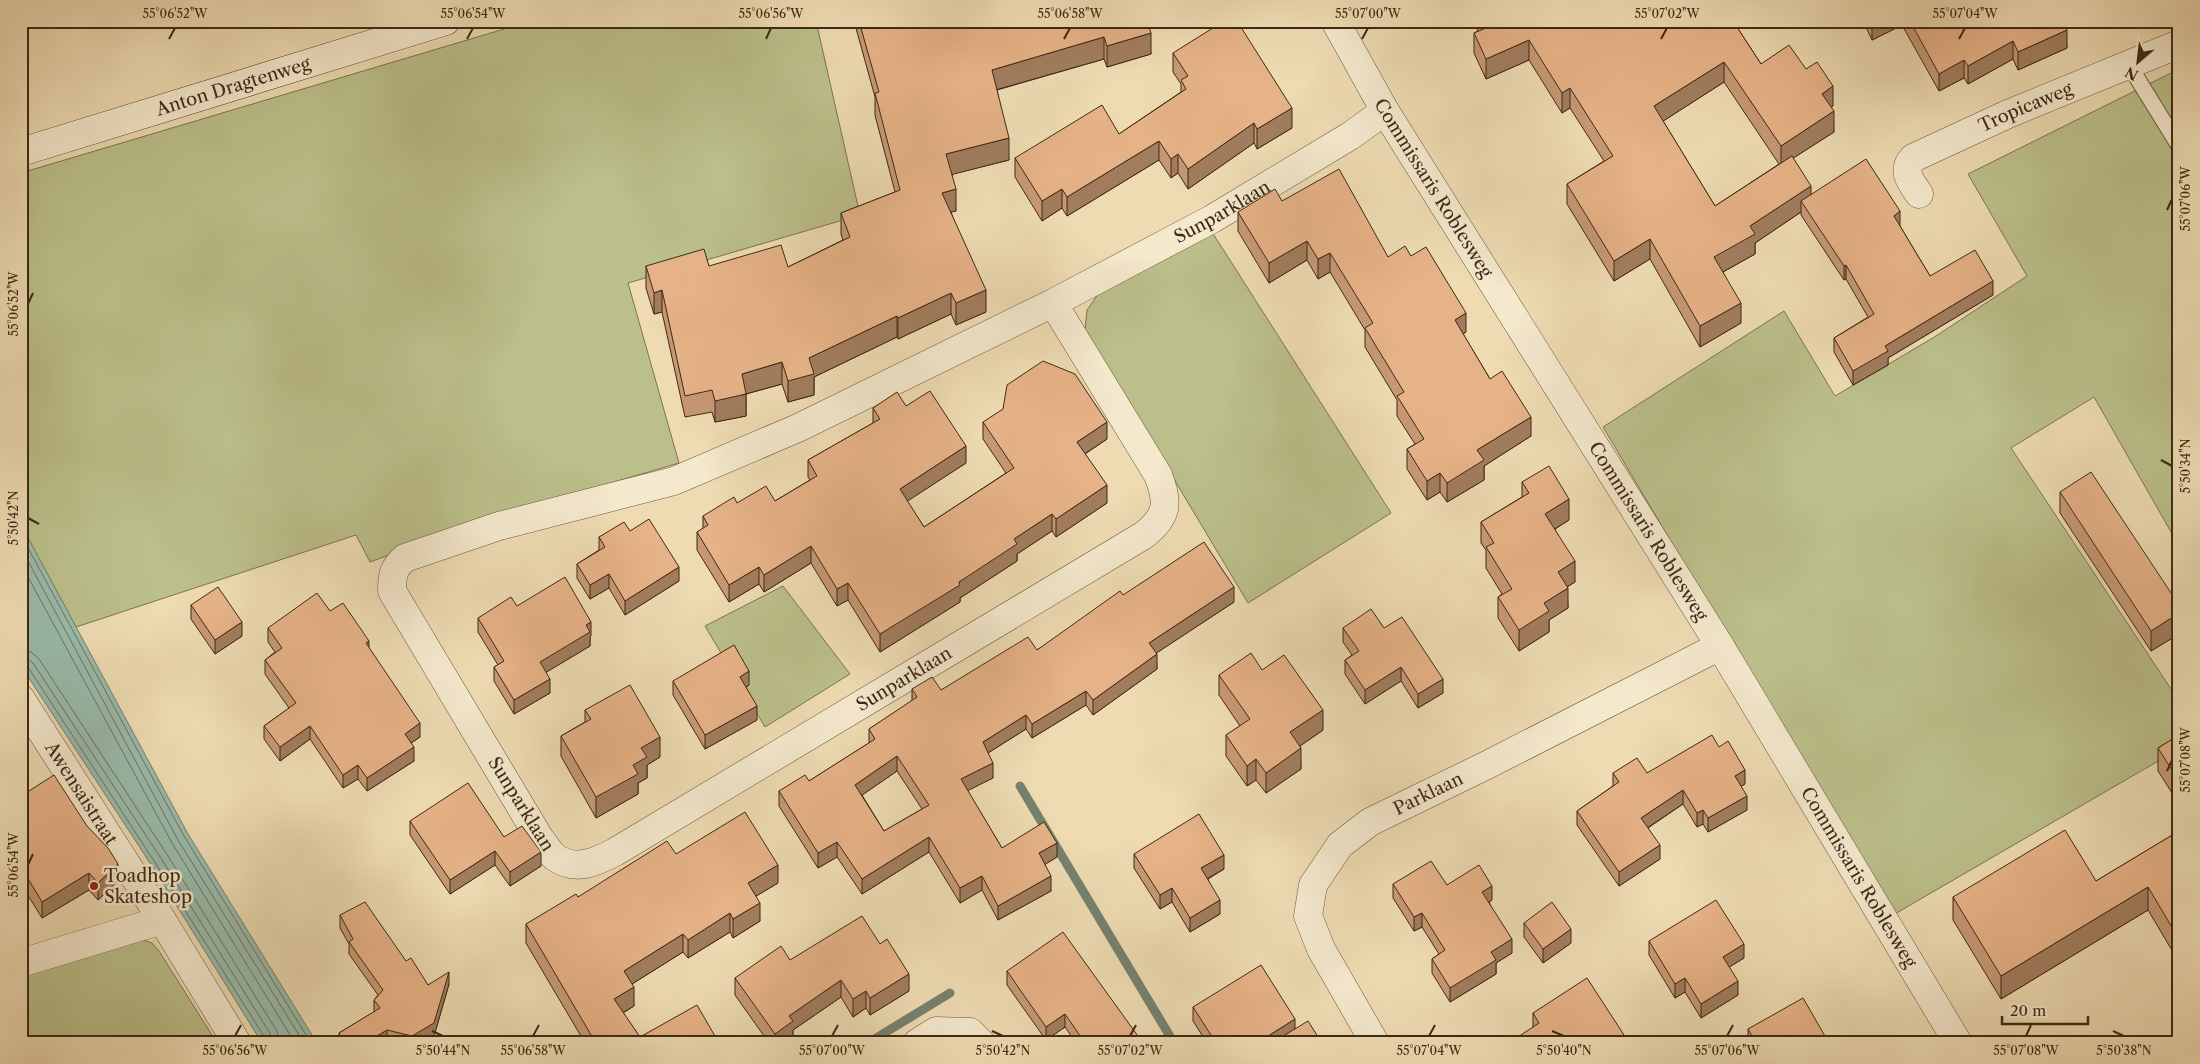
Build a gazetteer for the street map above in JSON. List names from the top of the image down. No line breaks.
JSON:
{"streets":{"street":["Anton Dragtenweg","Tropicaweg","Commissaris Roblesweg","Sunparklaan","Parklaan","Awensaistraat"]},"crossings":[["Commissaris Roblesweg","Sunparklaan"],["Commissaris Roblesweg","Parklaan"]],"places":["Toadhop Skateshop"],"scale_bar":"20 m","north":"bottom left","coordinates":["55°06'52\"W","55°06'54\"W","55°06'56\"W","55°06'58\"W","55°07'00\"W","55°07'02\"W","55°07'04\"W","55°07'06\"W","5°50'34\"N","5°50'42\"N","55°07'08\"W","5°50'44\"N","5°50'40\"N","5°50'38\"N"]}
